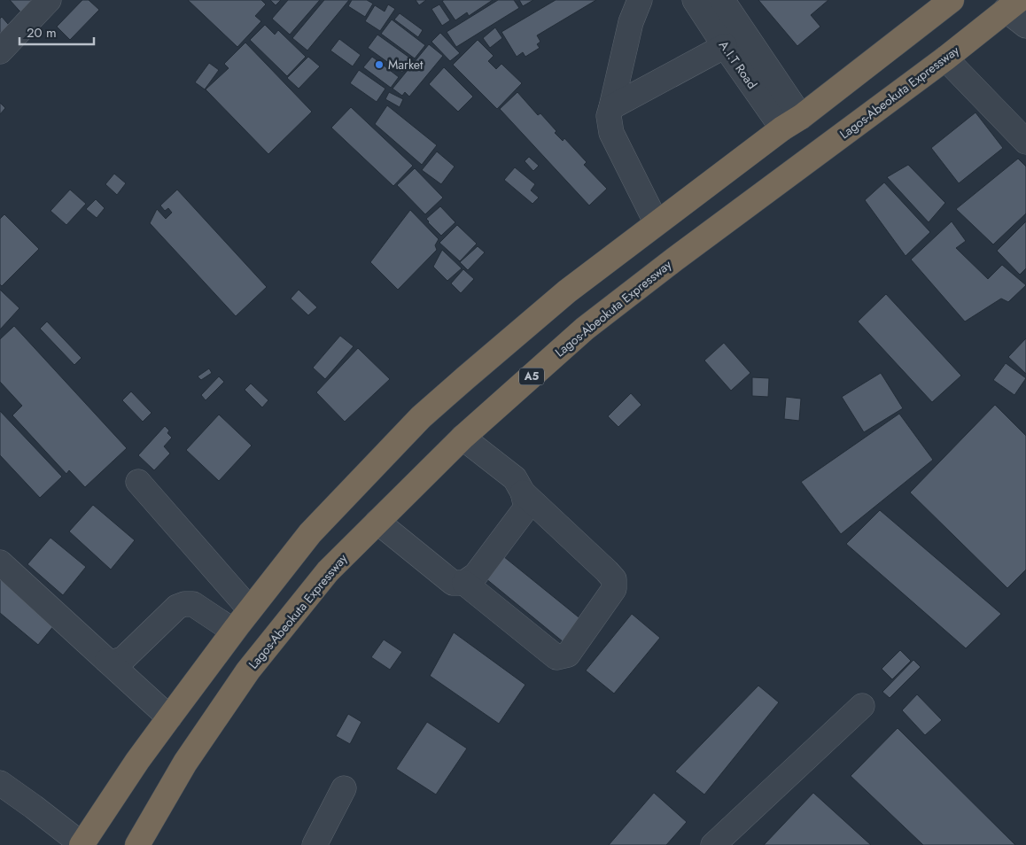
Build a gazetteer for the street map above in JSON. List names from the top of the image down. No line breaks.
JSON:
{"streets":{"highway":["Lagos-Abeokuta Expressway","A5"],"street":["A.I.T Road"]},"places":["Market"],"scale_bar":"20 m"}
